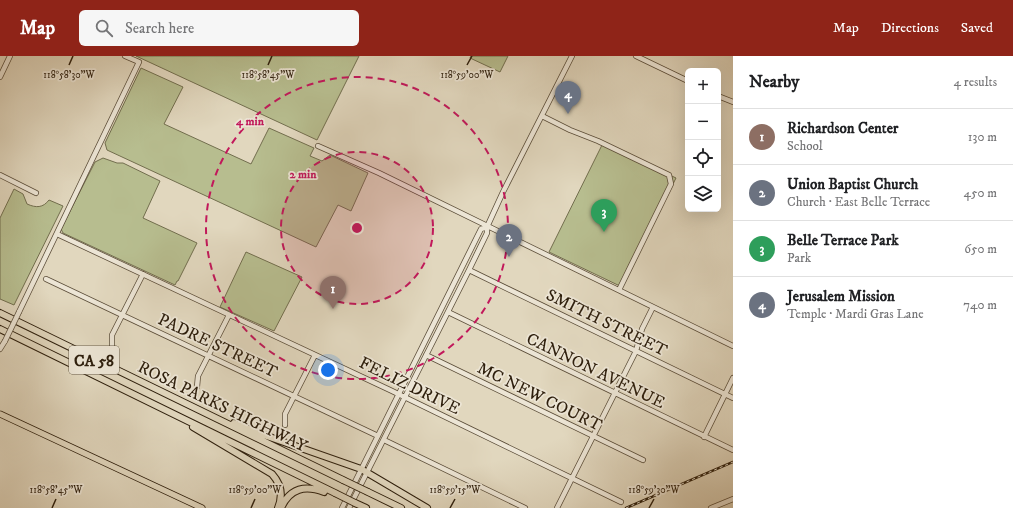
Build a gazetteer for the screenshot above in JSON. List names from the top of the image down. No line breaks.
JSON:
{"streets":{"highway":["CA 58","ROSA PARKS HIGHWAY"],"street":["SMITH STREET","PADRE STREET","CANNON AVENUE","FELIZ DRIVE","MC NEW COURT"]},"page":{"header":"Map","search":"Search here","nav":["Map","Directions","Saved"],"heading":["Nearby","4 results"],"map_buttons":["+","−"],"pins":["4","3","2","1"],"list":[{"mark":"1","name":"Richardson Center","note":"School","value":"130 m"},{"mark":"2","name":"Union Baptist Church","note":"Church · East Belle Terrace","value":"450 m"},{"mark":"3","name":"Belle Terrace Park","note":"Park","value":"650 m"},{"mark":"4","name":"Jerusalem Mission","note":"Temple · Mardi Gras Lane","value":"740 m"}]},"coordinates":["118°58'30\"W","118°58'45\"W","118°59'00\"W","118°59'15\"W","118°59'30\"W"],"rings":["4 min","2 min"]}
